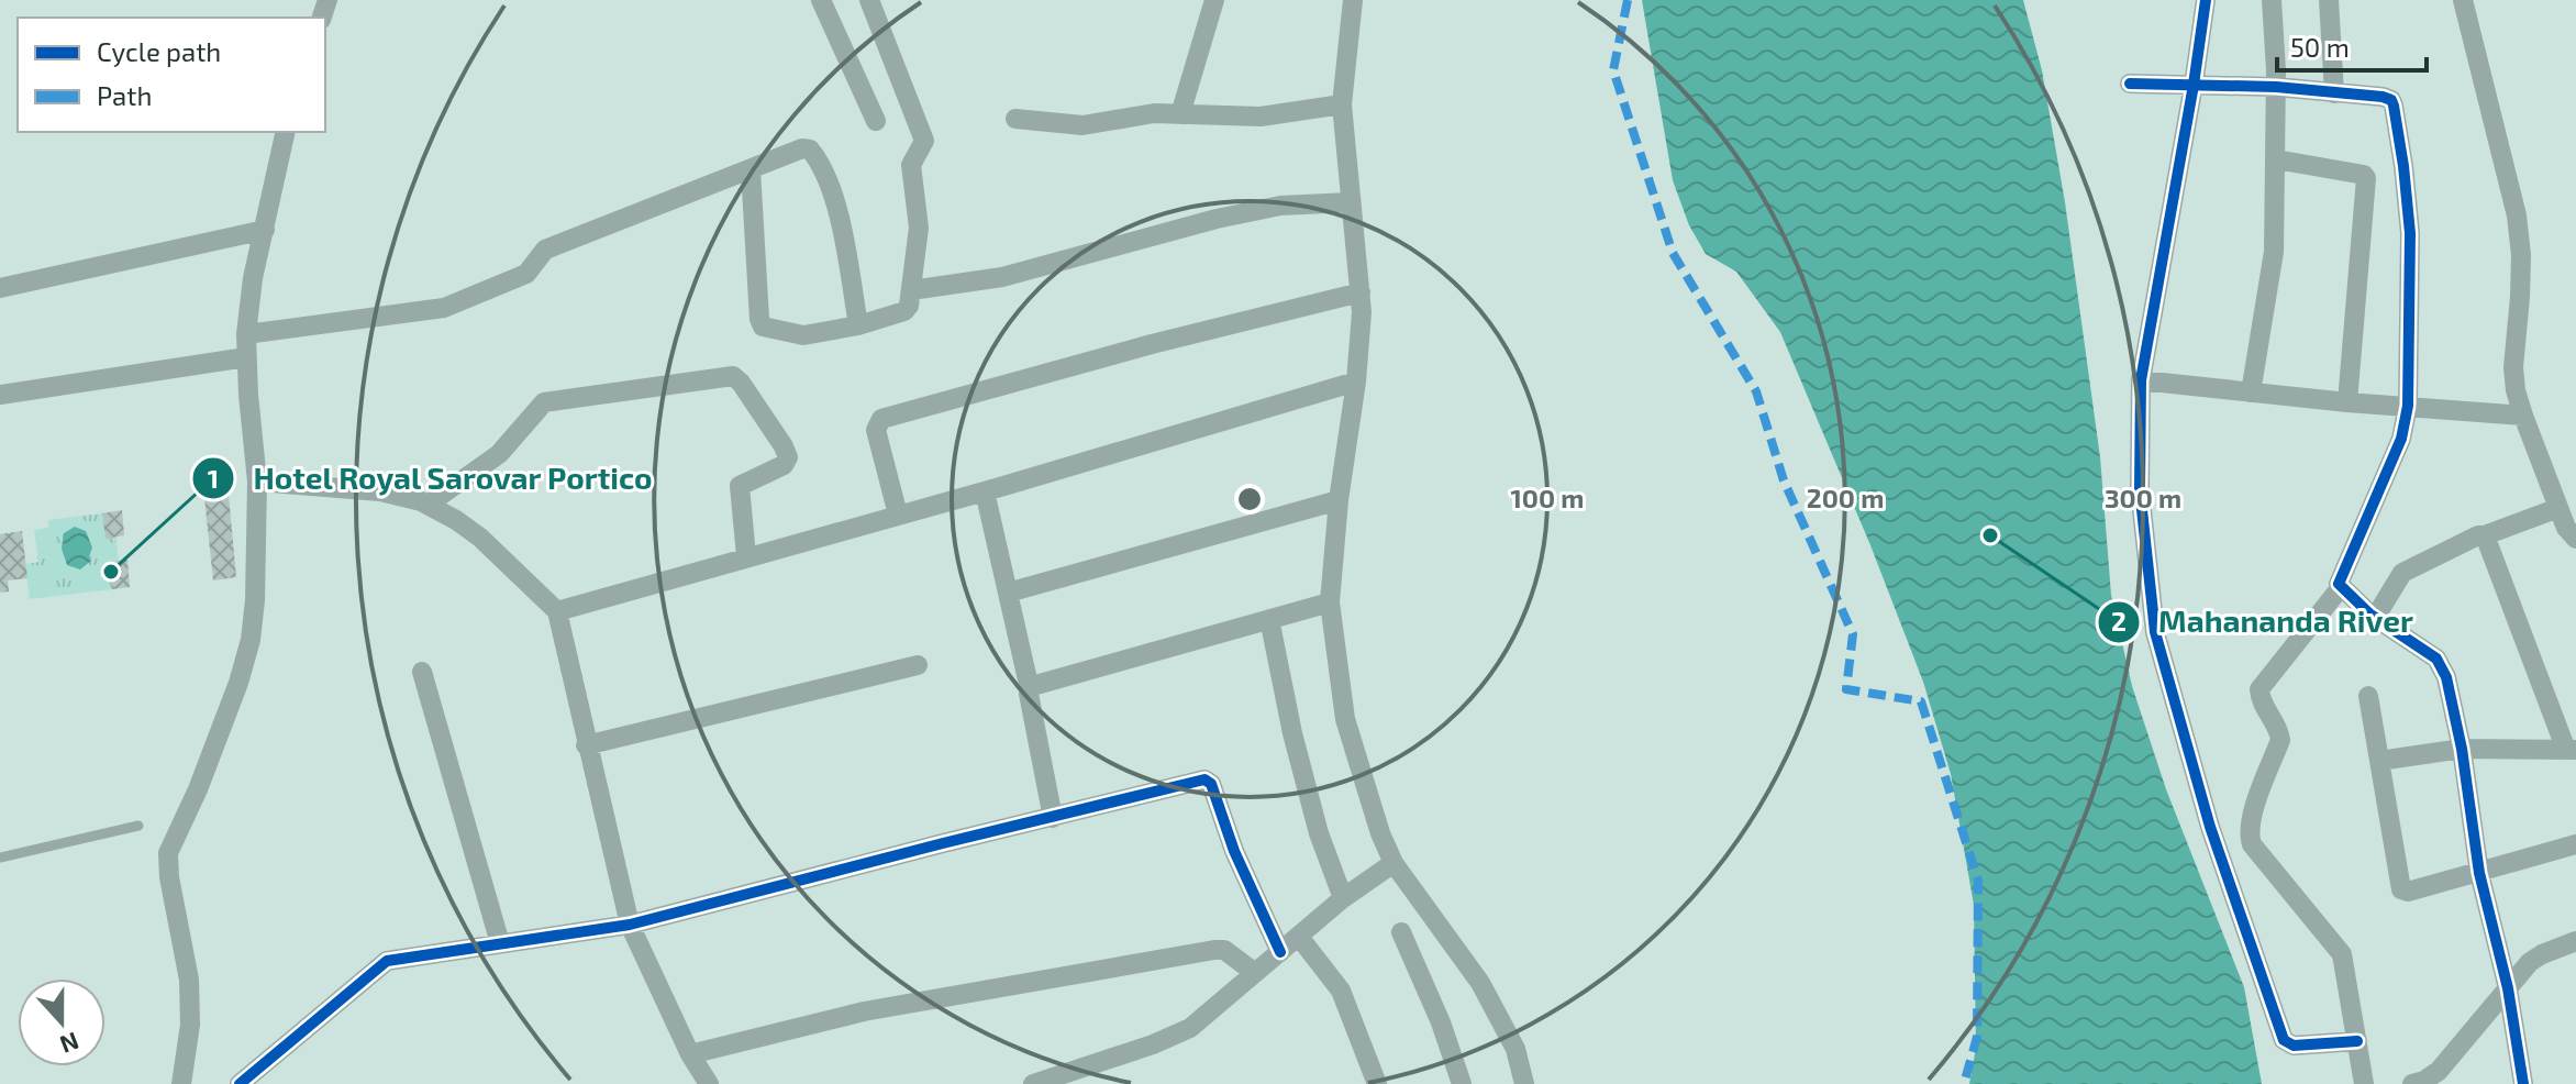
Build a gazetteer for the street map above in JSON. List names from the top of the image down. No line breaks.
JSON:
{"places":["Mahananda River","Hotel Royal Sarovar Portico"],"legend":["Cycle path","Path"],"scale_bar":"50 m","north":"bottom","rings":["100 m","200 m","300 m"]}
